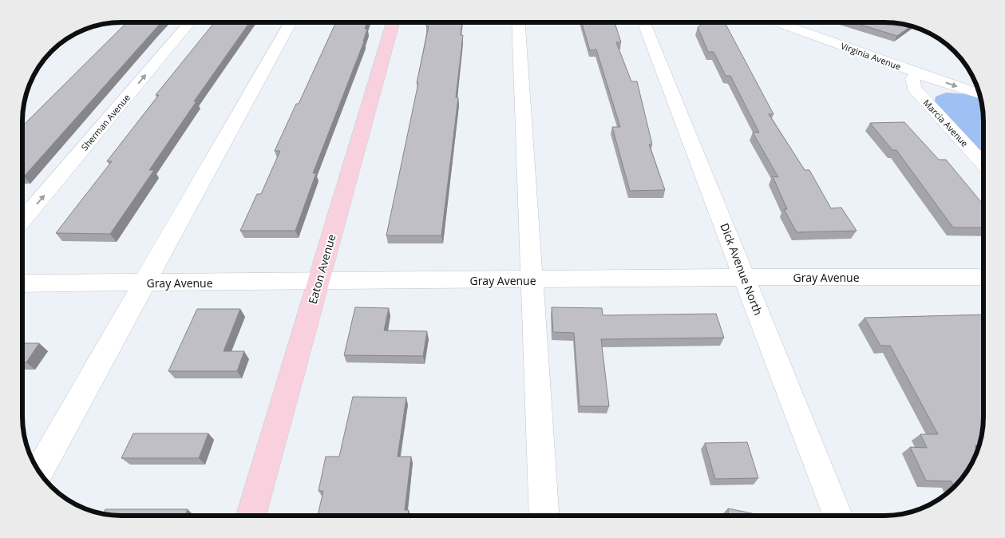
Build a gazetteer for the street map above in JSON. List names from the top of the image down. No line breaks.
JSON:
{"streets":{"main road":["Eaton Avenue"],"street":["Virginia Avenue","Sherman Avenue","Marcia Avenue","Dick Avenue North","Gray Avenue"]},"crossings":[["Virginia Avenue","Marcia Avenue"],["Eaton Avenue","Gray Avenue"],["Dick Avenue North","Gray Avenue"]]}
